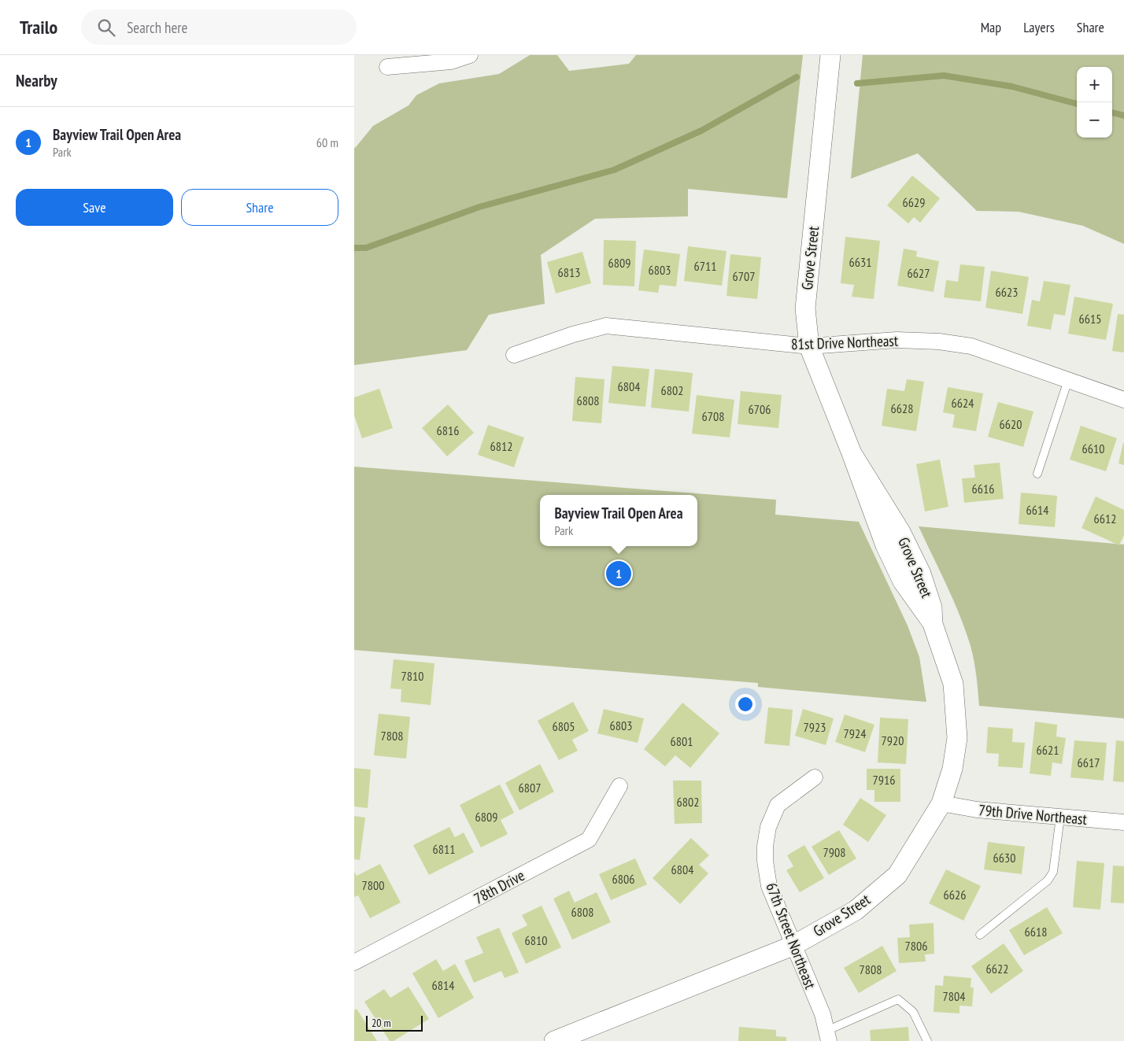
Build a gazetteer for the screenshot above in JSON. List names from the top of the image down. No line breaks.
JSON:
{"streets":{"street":["Grove Street","81st Drive Northeast","79th Drive Northeast","78th Drive","67th Street Northeast"]},"crossings":[["Grove Street","81st Drive Northeast"],["Grove Street","79th Drive Northeast"],["Grove Street","67th Street Northeast"]],"house_numbers":["6629","6631","6809","6711","6803","6813","6627","6707","6623","6615","6804","6802","6808","6624","6628","6706","6708","6620","6816","6812","6610","6616","6614","6612","7810","6803","6805","7923","7924","7808","7920","6801","6621","6617","7916","6807","6802","6809","6811","7908","6630","6804","6806","7800","6626","6808","6618","6810","7806","6622","7808","6814","7804"],"scale_bar":"20 m","page":{"header":"Trailo","search":"Search here","nav":["Map","Layers","Share"],"heading":"Nearby","map_buttons":["+","−"],"list":[{"mark":"1","name":"Bayview Trail Open Area","note":"Park","value":"60 m"}],"buttons":["Save","Share"],"popup":["Bayview Trail Open Area","Park"],"pins":"1","scale":"20 m"}}
